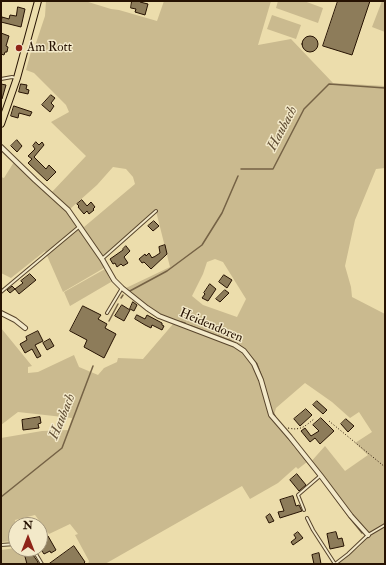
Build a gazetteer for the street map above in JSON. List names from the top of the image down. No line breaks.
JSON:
{"streets":{"street":["Heidendoren"]},"water":["Haubach"],"places":["Am Rott"],"north":"top"}
